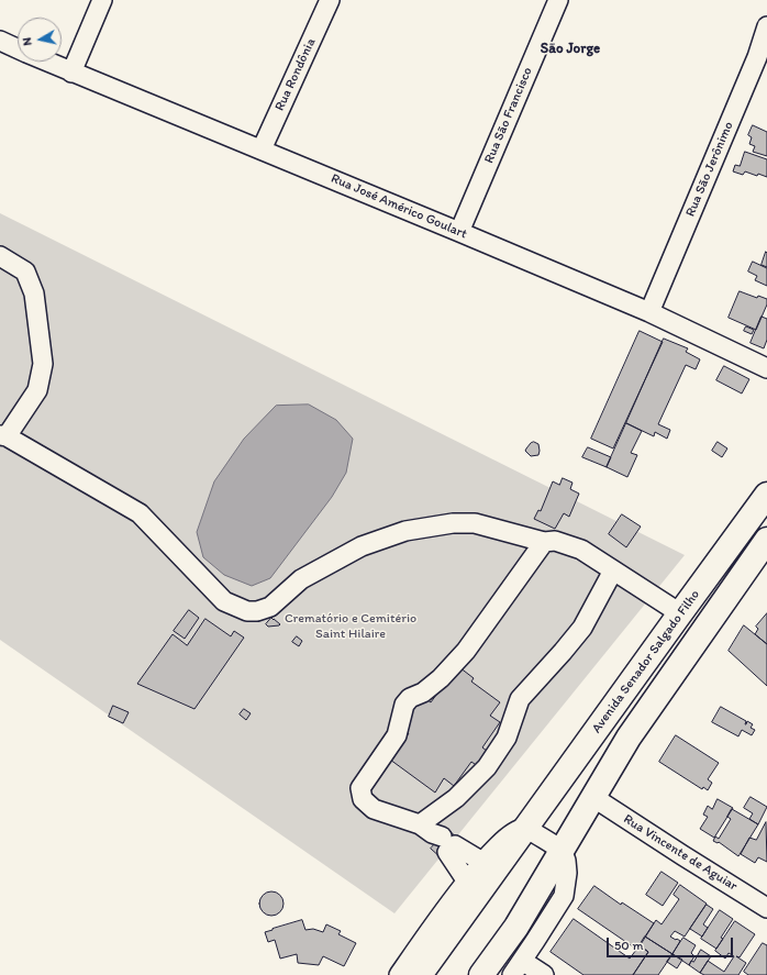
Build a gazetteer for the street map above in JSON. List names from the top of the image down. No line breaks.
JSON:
{"streets":{"main road":["Avenida Senador Salgado Filho"],"street":["Rua Rondônia","Rua São Francisco","Rua São Jerônimo","Rua José Américo Goulart","Rua Vincente de Aguiar"]},"crossings":[["Rua Rondônia","Rua José Américo Goulart"],["Rua São Francisco","Rua José Américo Goulart"],["Rua São Jerônimo","Rua José Américo Goulart"],["Avenida Senador Salgado Filho","Rua Vincente de Aguiar"]],"districts":["São Jorge"],"parks":["Crematório e Cemitério Saint Hilaire"],"scale_bar":"50 m","north":"left"}
